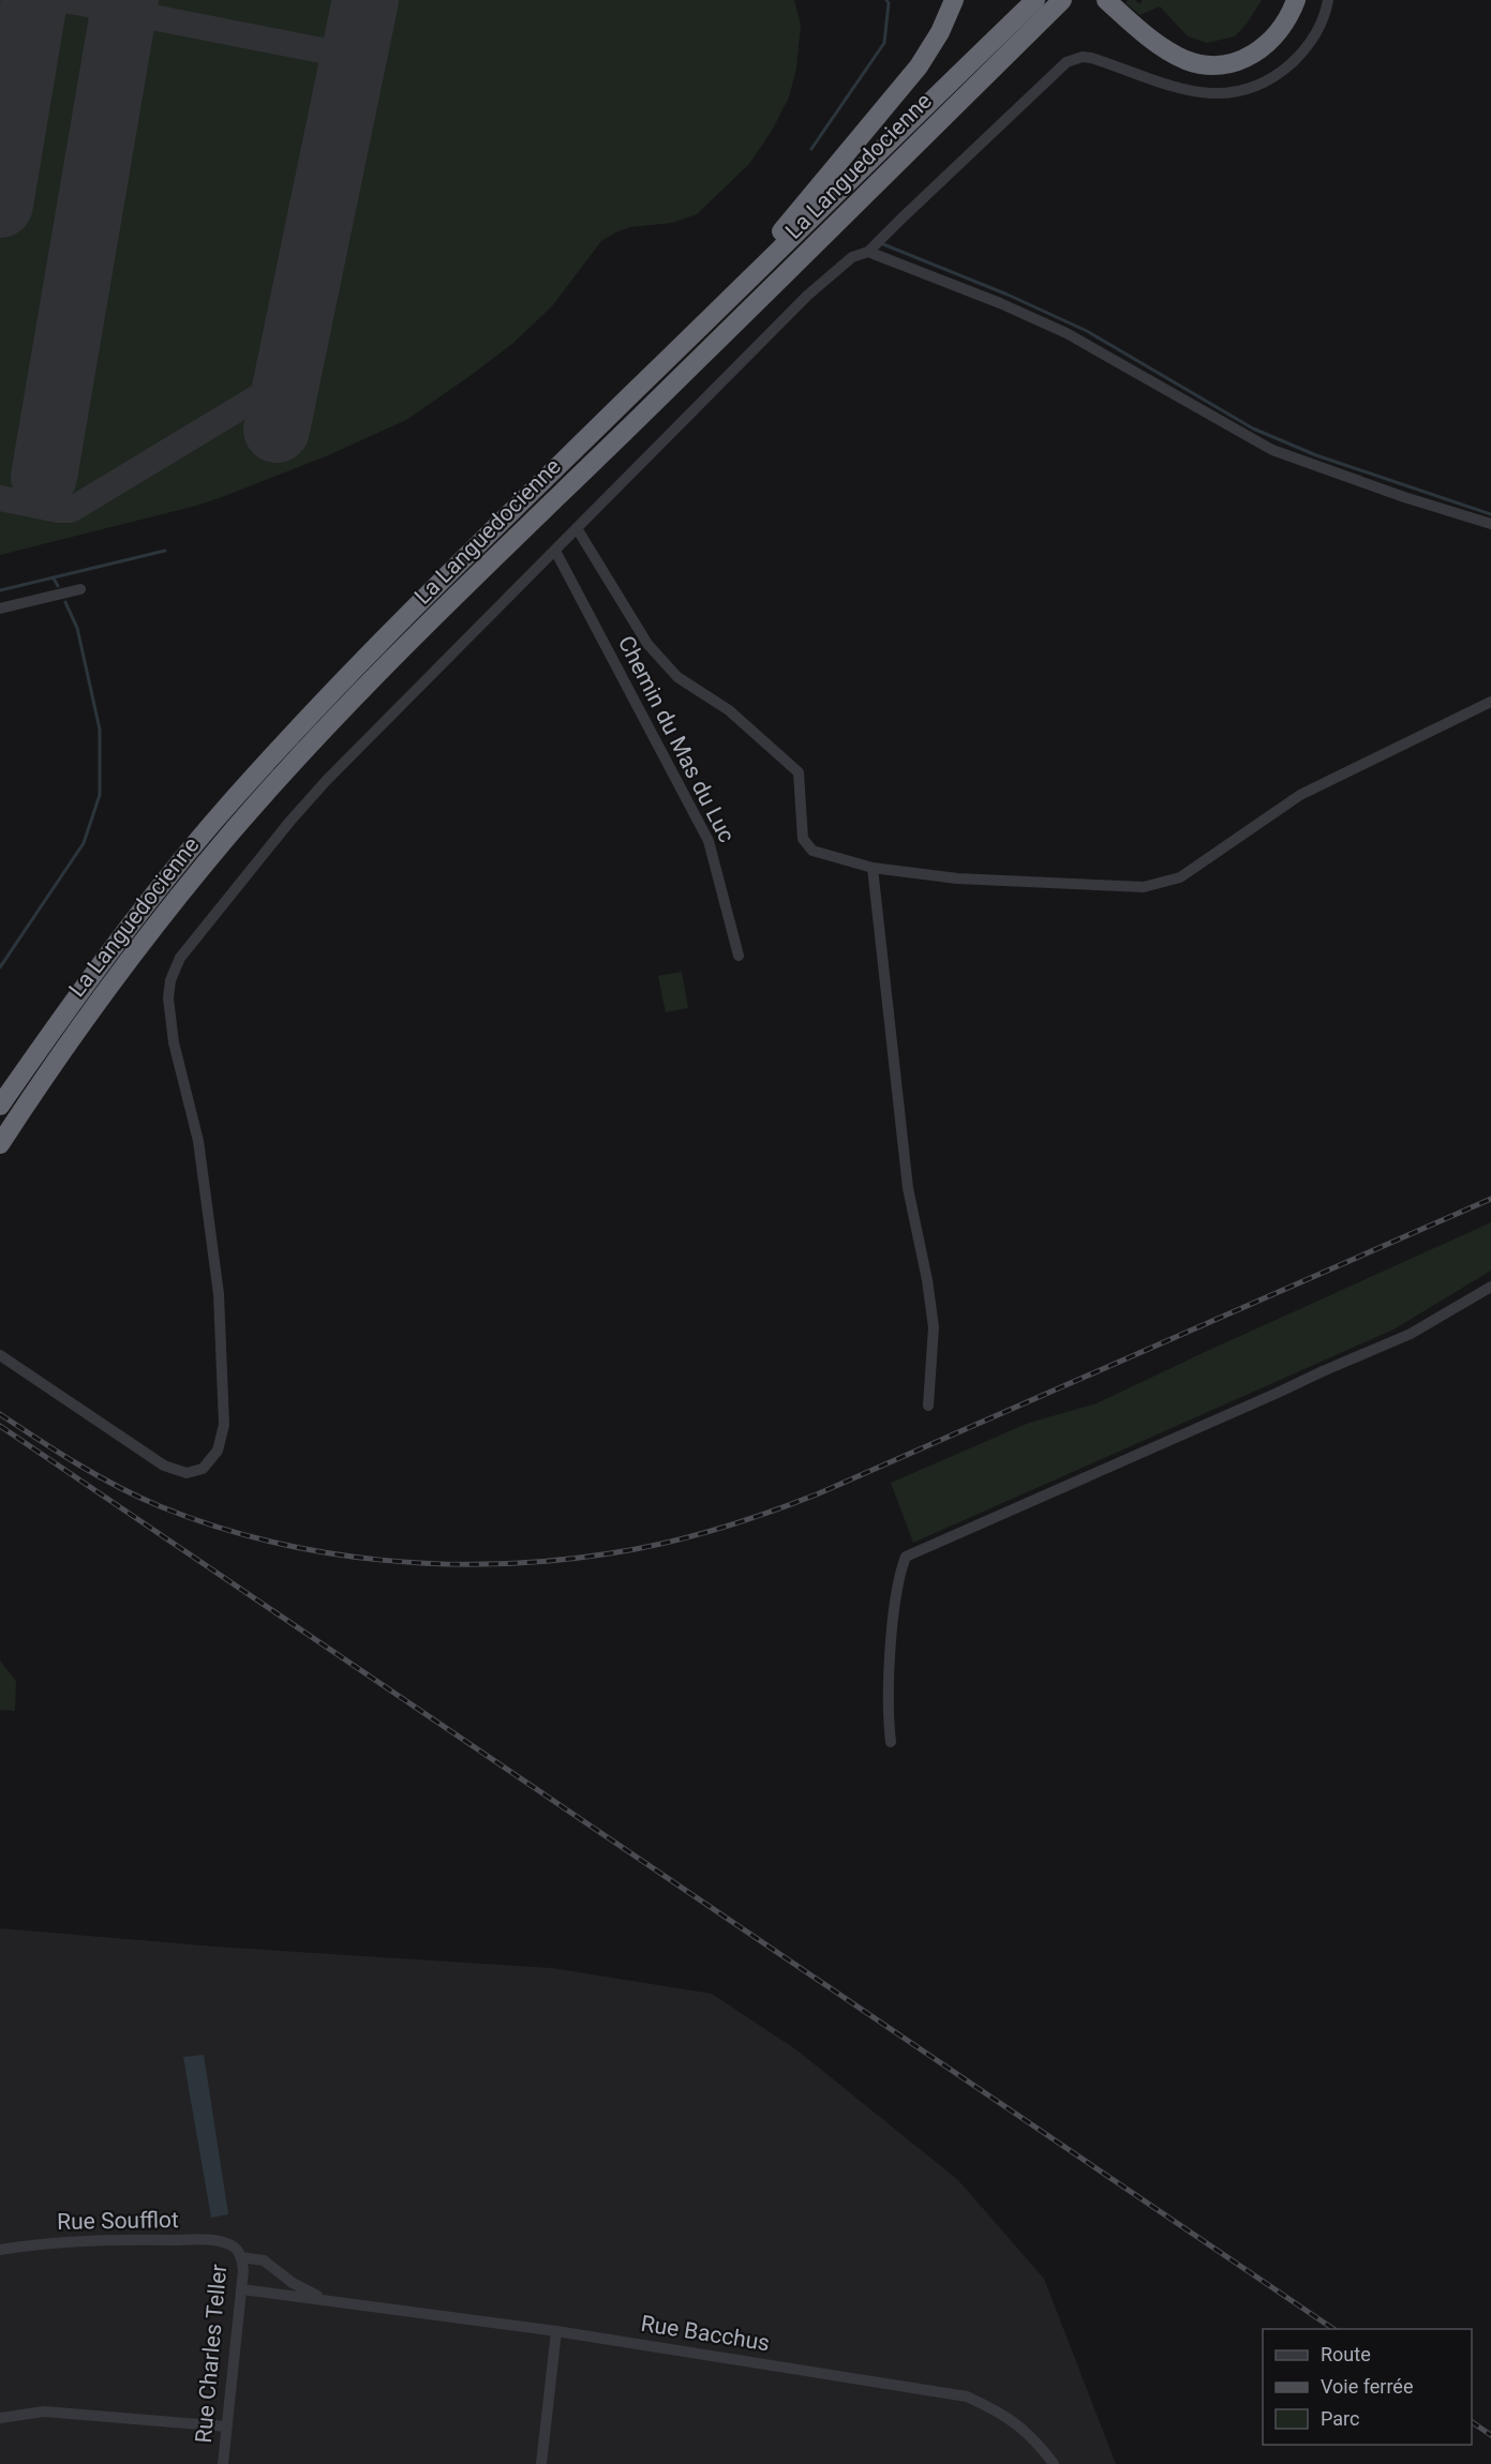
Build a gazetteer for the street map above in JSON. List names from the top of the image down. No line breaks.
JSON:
{"streets":{"highway":["La Languedocienne"],"street":["Chemin du Mas du Luc","Rue Soufflot","Rue Bacchus","Rue Charles Teller"]},"crossings":[["Rue Soufflot","Rue Bacchus"],["Rue Soufflot","Rue Charles Teller"],["Rue Bacchus","Rue Charles Teller"]],"legend":["Route","Voie ferrée","Parc"]}
